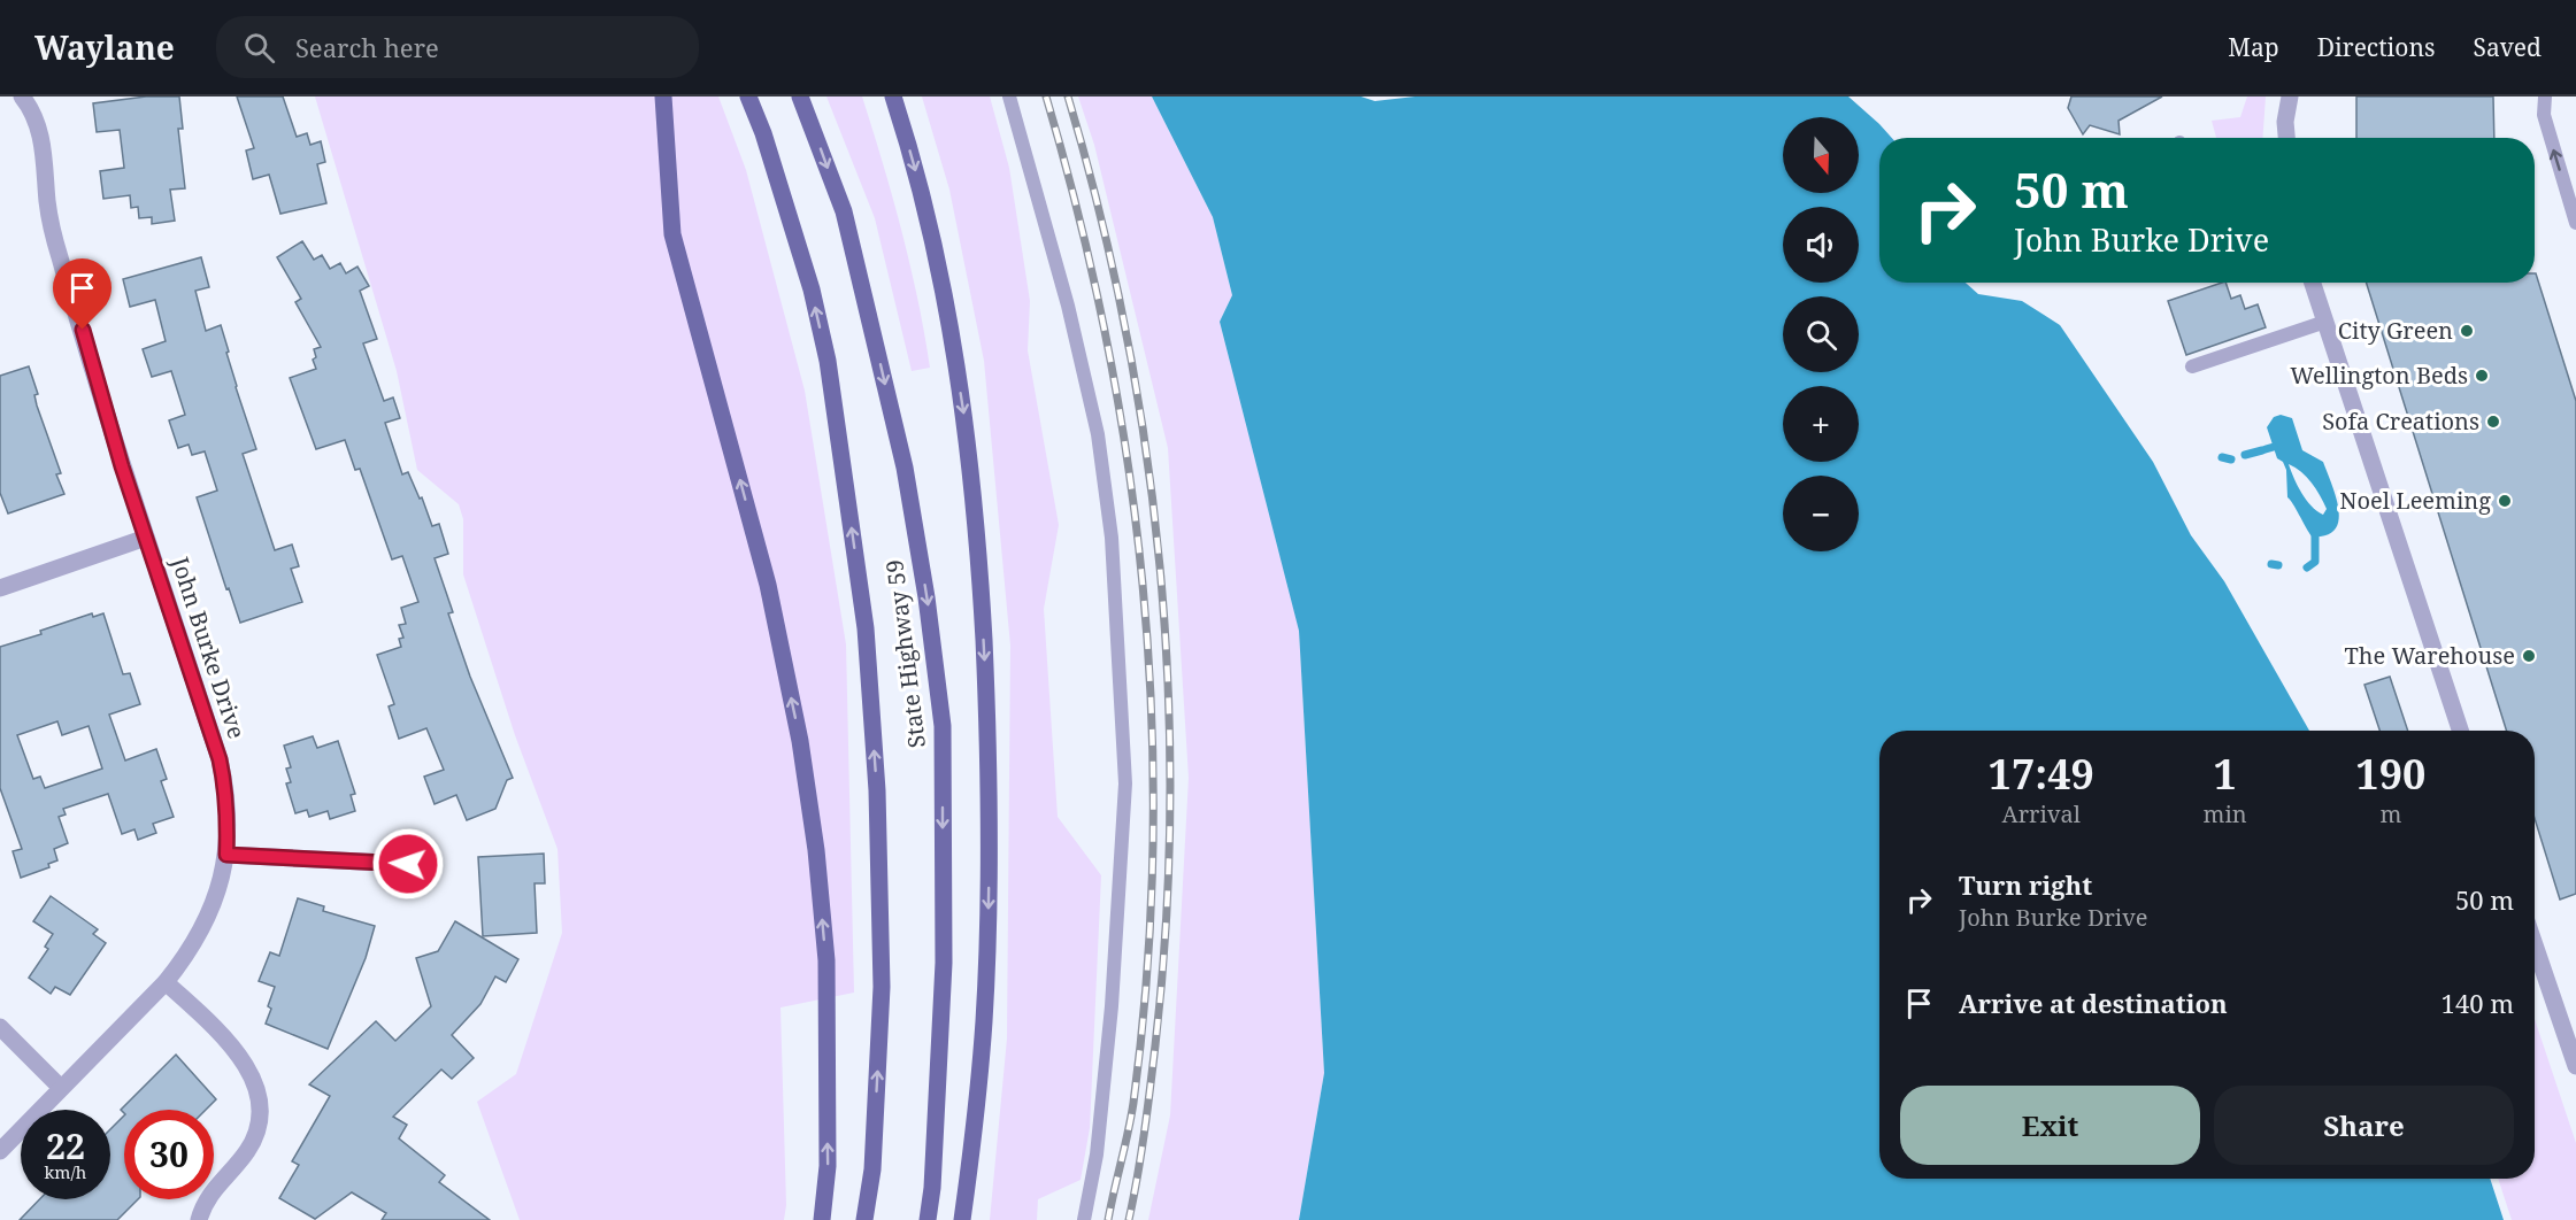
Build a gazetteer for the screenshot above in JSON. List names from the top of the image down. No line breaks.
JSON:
{"streets":{"main road":["State Highway 59"],"street":["John Burke Drive"]},"places":["City Green","Wellington Beds","Sofa Creations","Noel Leeming","The Warehouse"],"north":"bottom","page":{"header":"Waylane","search":"Search here","nav":["Map","Directions","Saved"],"map_buttons":["+","−"],"turn":["50 m","John Burke Drive"],"eta":["17:49","Arrival","1","min","190","m"],"list":[{"name":"Turn right","note":"John Burke Drive","value":"50 m"},{"name":"Arrive at destination","value":"140 m"}],"buttons":["Exit","Share"],"speed":"22 km/h","limit":"30"}}
